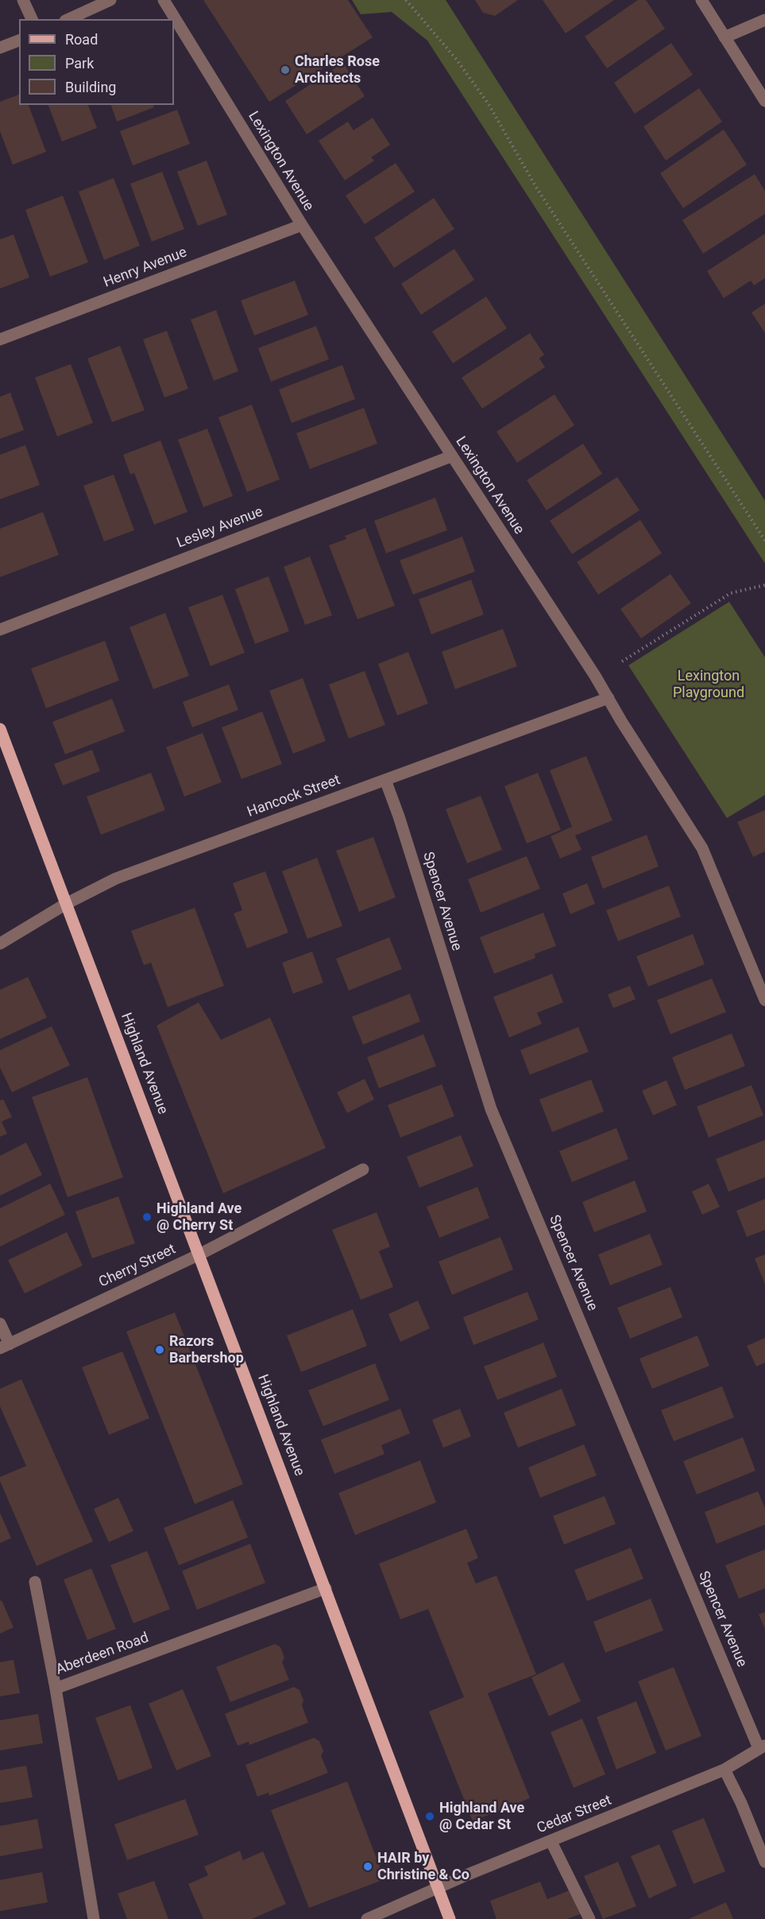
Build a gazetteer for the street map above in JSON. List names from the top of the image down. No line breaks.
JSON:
{"streets":{"main road":["Highland Avenue"],"street":["Lexington Avenue","Henry Avenue","Lesley Avenue","Hancock Street","Spencer Avenue","Cherry Street","Aberdeen Road","Cedar Street"]},"crossings":[["Lexington Avenue","Henry Avenue"],["Lexington Avenue","Lesley Avenue"],["Lexington Avenue","Hancock Street"],["Hancock Street","Spencer Avenue"],["Hancock Street","Highland Avenue"],["Spencer Avenue","Cedar Street"],["Highland Avenue","Cherry Street"],["Highland Avenue","Aberdeen Road"],["Highland Avenue","Cedar Street"]],"parks":["Lexington Playground"],"places":["Charles Rose Architects","Highland Ave @ Cherry St","Razors Barbershop","Highland Ave @ Cedar St","HAIR by Christine & Co"],"legend":["Road","Park","Building"]}
